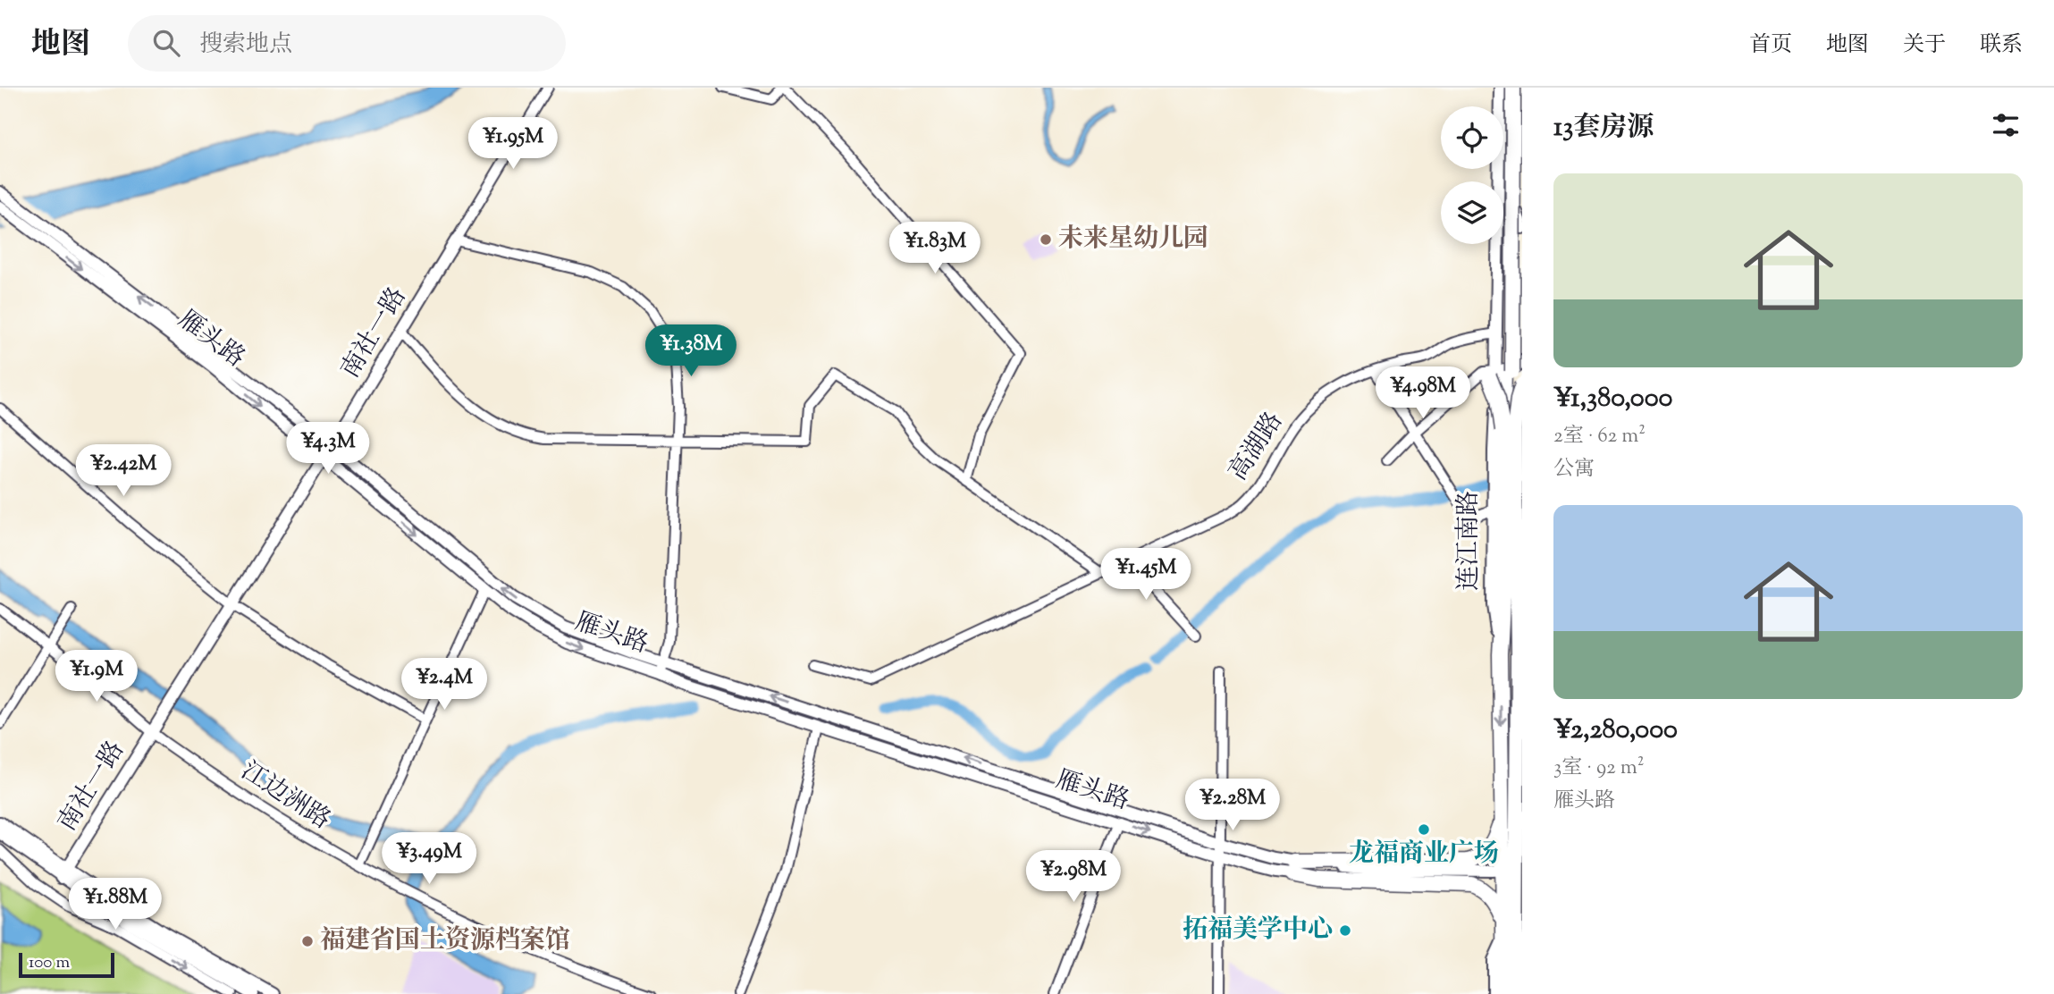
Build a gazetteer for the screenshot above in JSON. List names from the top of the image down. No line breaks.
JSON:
{"streets":{"highway":["连江南路"],"main road":["南社一路","雁头路"],"street":["高湖路","江边洲路"]},"crossings":[["南社一路","雁头路"],["南社一路","江边洲路"],["高湖路","连江南路"]],"places":["未来星幼儿园","龙福商业广场","拓福美学中心","福建省国土资源档案馆"],"scale_bar":"100 m","page":{"header":"地图","search":"搜索地点","nav":["首页","地图","关于","联系"],"heading":"13套房源","price":["¥1.95M","¥1.83M","¥1.38M","¥4.98M","¥4.3M","¥2.42M","¥1.45M","¥1.9M","¥2.4M","¥2.28M","¥3.49M","¥2.98M","¥1.88M"],"list":[{"name":"¥1,380,000","note":"2室 · 62 m² · 公寓"},{"name":"¥2,280,000","note":"3室 · 92 m² · 雁头路"}],"scale":"100 m"}}
